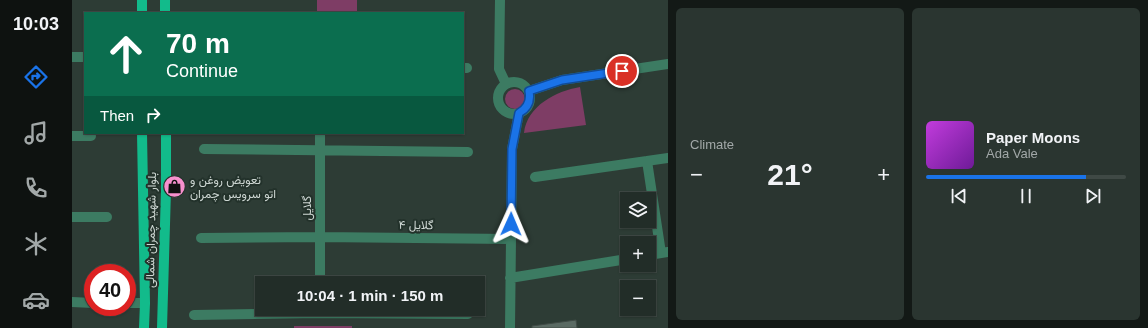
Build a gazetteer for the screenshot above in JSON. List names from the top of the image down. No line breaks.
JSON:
{"streets":{"main road":["بلوار شهید چمران شمالی"],"street":["گلایل","گلایل ۴"]},"crossings":[["گلایل","گلایل ۴"]],"places":{"shop":["تعویض روغن و اتو سرویس چمران"]},"page":{"tabs":"10:03","tile":"Climate","turn":["70 m","Continue"],"then":"Then","song":["Paper Moons","Ada Vale"],"heat":["−","21°","+"],"map_buttons":["+","−"],"limit":"40","trip":"10:04 · 1 min · 150 m"}}
